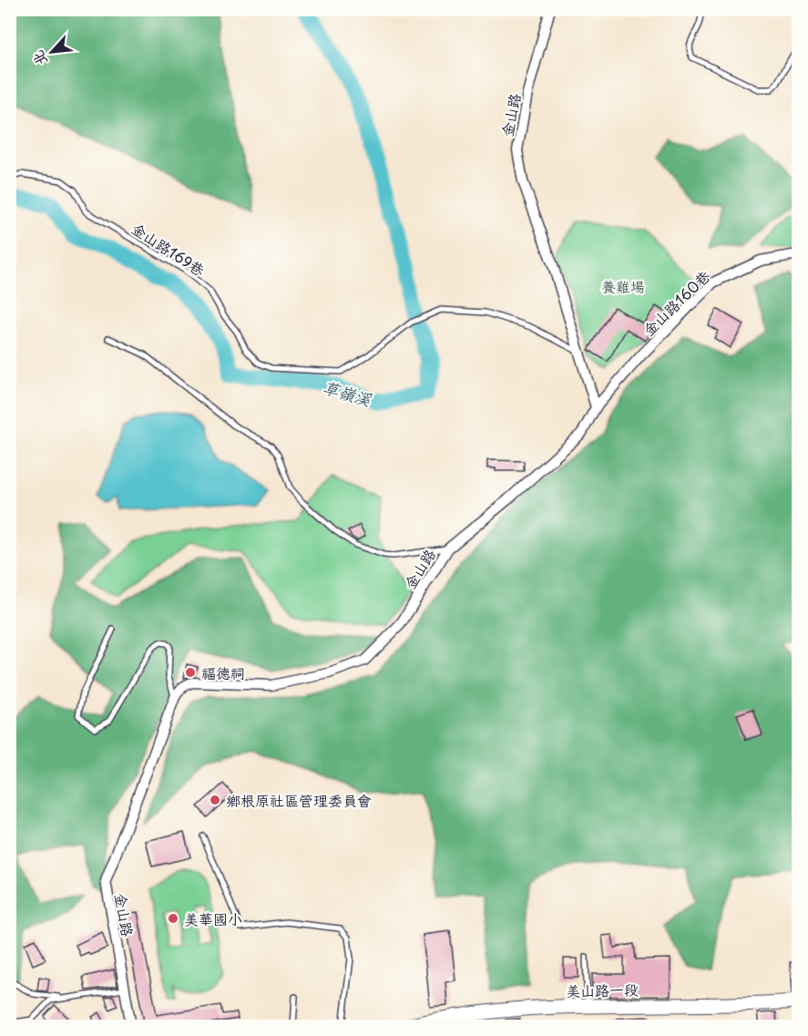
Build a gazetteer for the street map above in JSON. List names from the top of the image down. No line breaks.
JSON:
{"streets":{"street":["金山路","金山路160巷","美山路一段"],"lane":["金山路169巷"]},"crossings":[["金山路","金山路169巷"],["金山路","金山路160巷"]],"water":["草嶺溪"],"parks":["養雞場"],"places":["福德祠","鄉根原社區管理委員會","美華國小"],"north":"bottom left"}
